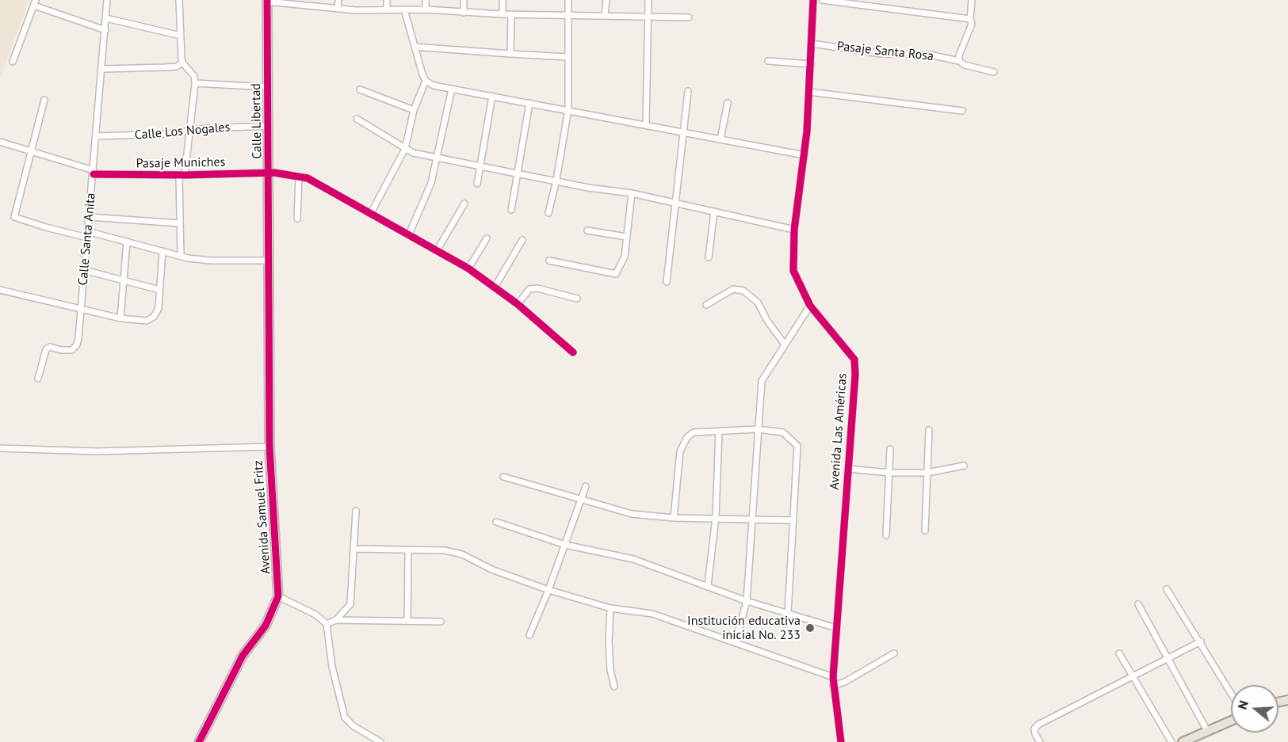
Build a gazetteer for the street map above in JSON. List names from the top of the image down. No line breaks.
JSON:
{"streets":{"street":["Pasaje Santa Rosa","Calle Libertad","Calle Los Nogales","Pasaje Muniches","Calle Santa Anita","Avenida Las Américas","Avenida Samuel Fritz"]},"crossings":[["Pasaje Santa Rosa","Avenida Las Américas"],["Calle Libertad","Calle Los Nogales"],["Calle Libertad","Pasaje Muniches"],["Calle Libertad","Avenida Samuel Fritz"],["Calle Los Nogales","Calle Santa Anita"],["Pasaje Muniches","Calle Santa Anita"]],"places":["Institución educativa inicial No. 233"],"north":"left"}
